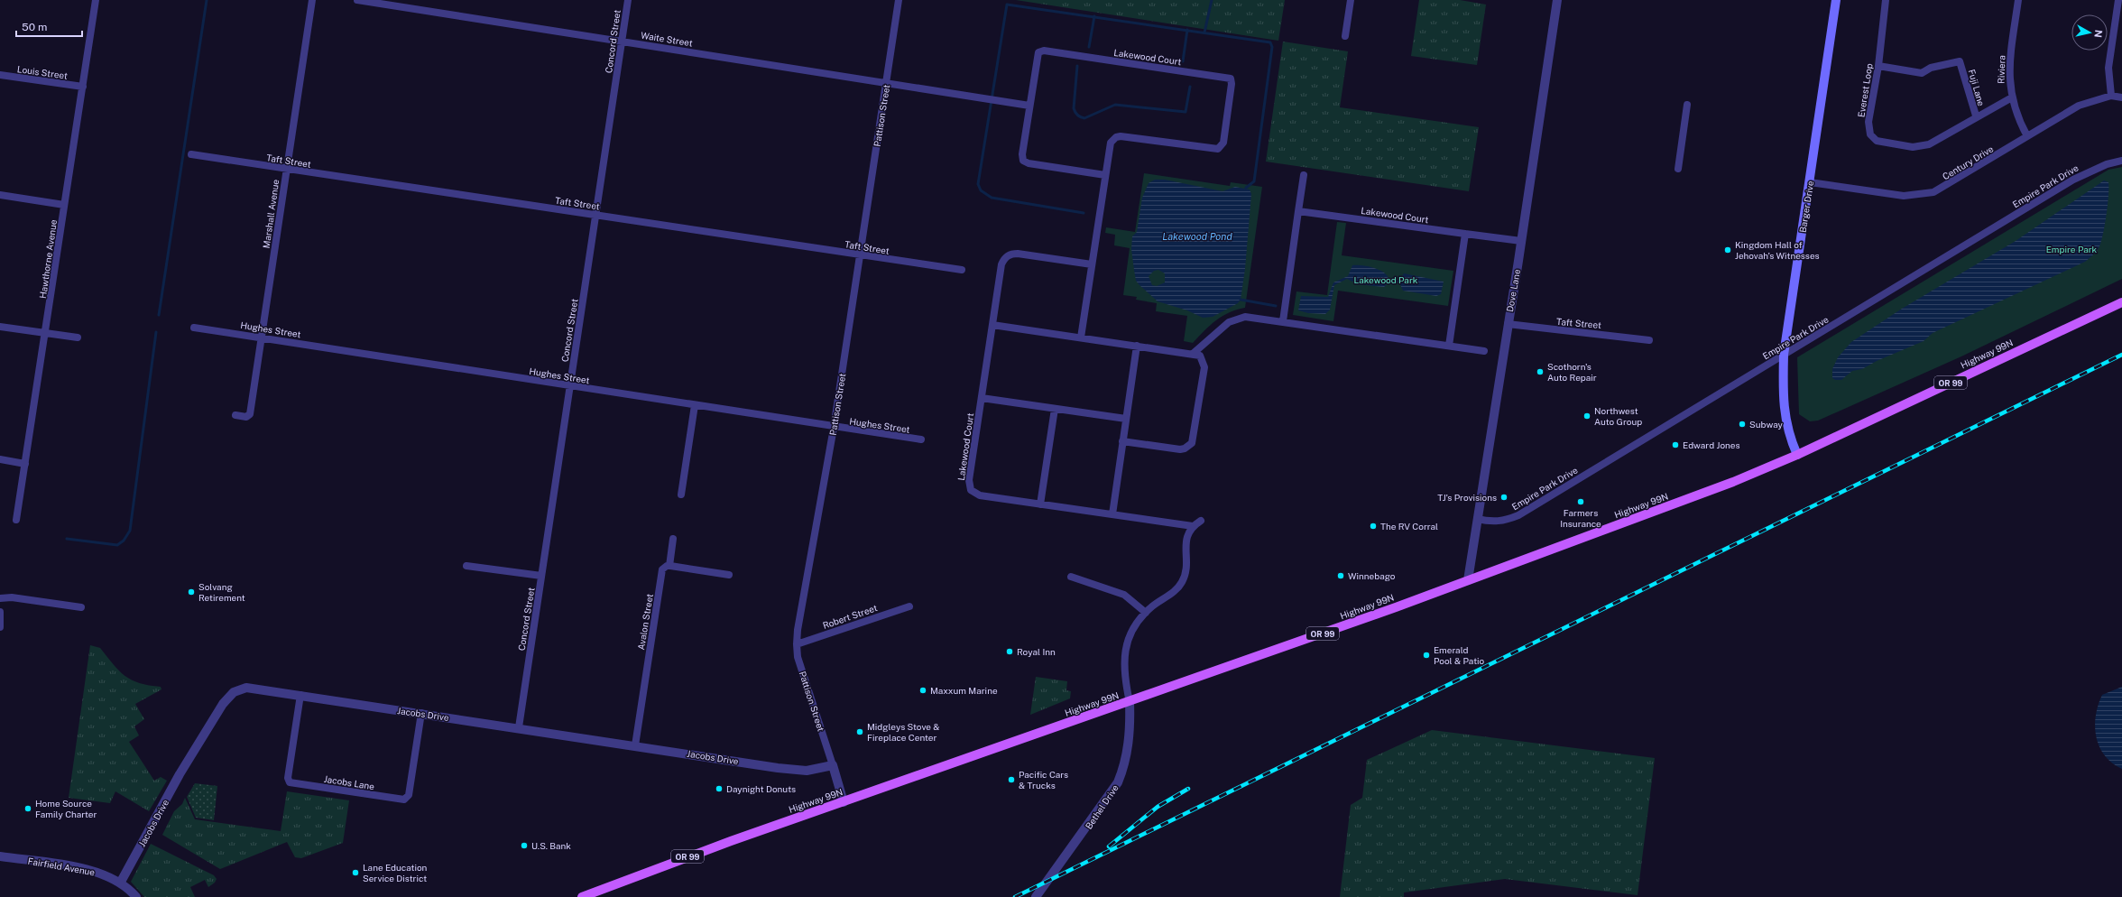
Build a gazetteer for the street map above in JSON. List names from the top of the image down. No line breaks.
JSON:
{"streets":{"main road":["Barger Drive","Highway 99N","OR 99"],"street":["Waite Street","Concord Street","Lakewood Court","Riviera","Louis Street","Fuji Lane","Everest Loop","Pattison Street","Taft Street","Century Drive","Empire Park Drive","Marshall Avenue","Hawthorne Avenue","Dove Lane","Hughes Street","Robert Street","Avalon Street","Jacobs Drive","Jacobs Lane","Bethel Drive","Fairfield Avenue"]},"crossings":[["Waite Street","Concord Street"],["Waite Street","Lakewood Court"],["Waite Street","Pattison Street"],["Concord Street","Taft Street"],["Concord Street","Hughes Street"],["Concord Street","Jacobs Drive"],["Lakewood Court","Dove Lane"],["Riviera","Everest Loop"],["Riviera","Century Drive"],["Louis Street","Hawthorne Avenue"],["Fuji Lane","Everest Loop"],["Pattison Street","Taft Street"],["Pattison Street","Hughes Street"],["Pattison Street","Highway 99N"],["Pattison Street","Robert Street"],["Pattison Street","Jacobs Drive"],["Taft Street","Marshall Avenue"],["Taft Street","Dove Lane"],["Century Drive","Barger Drive"],["Empire Park Drive","Barger Drive"],["Empire Park Drive","Dove Lane"],["Barger Drive","Highway 99N"],["Marshall Avenue","Hughes Street"],["Dove Lane","Highway 99N"],["Highway 99N","Bethel Drive"],["Avalon Street","Jacobs Drive"],["Jacobs Drive","Jacobs Lane"],["Jacobs Drive","Fairfield Avenue"]],"water":["Lakewood Pond"],"parks":["Empire Park","Lakewood Park"],"places":["Kingdom Hall of Jehovah's Witnesses","Scothorn's Auto Repair","Northwest Auto Group","Subway","Edward Jones","TJ's Provisions","Farmers Insurance","The RV Corral","Winnebago","Solvang Retirement","Royal Inn","Emerald Pool & Patio","Maxxum Marine","Midgleys Stove & Fireplace Center","Pacific Cars & Trucks","Daynight Donuts","Home Source Family Charter","U.S. Bank","Lane Education Service District"],"scale_bar":"50 m","north":"right"}
